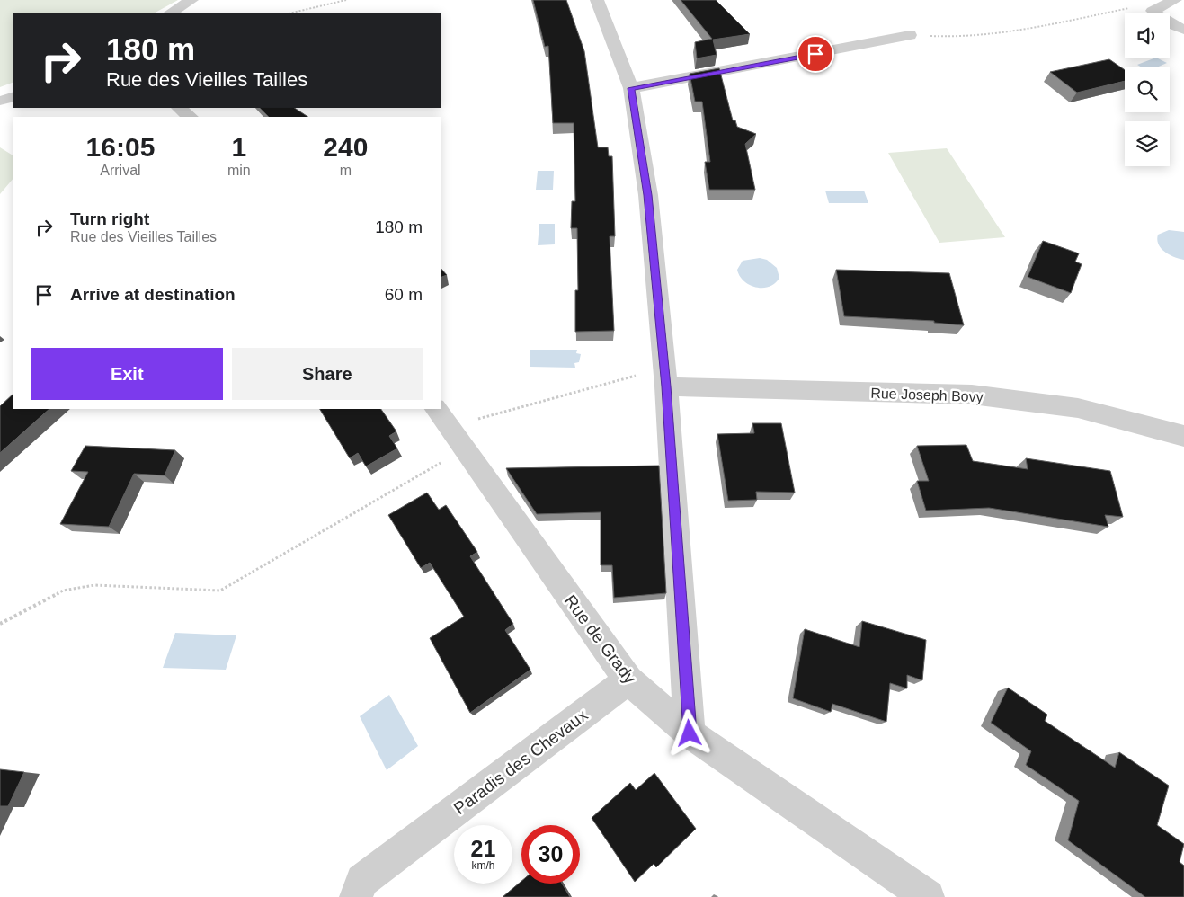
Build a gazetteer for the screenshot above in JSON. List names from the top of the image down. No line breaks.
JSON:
{"streets":{"street":["Rue Joseph Bovy","Rue de Grady","Paradis des Chevaux"]},"crossings":[["Rue de Grady","Paradis des Chevaux"]],"page":{"turn":["180 m","Rue des Vieilles Tailles"],"eta":["16:05","Arrival","1","min","240","m"],"list":[{"name":"Turn right","note":"Rue des Vieilles Tailles","value":"180 m"},{"name":"Arrive at destination","value":"60 m"}],"buttons":["Exit","Share"],"speed":"21 km/h","limit":"30"}}
